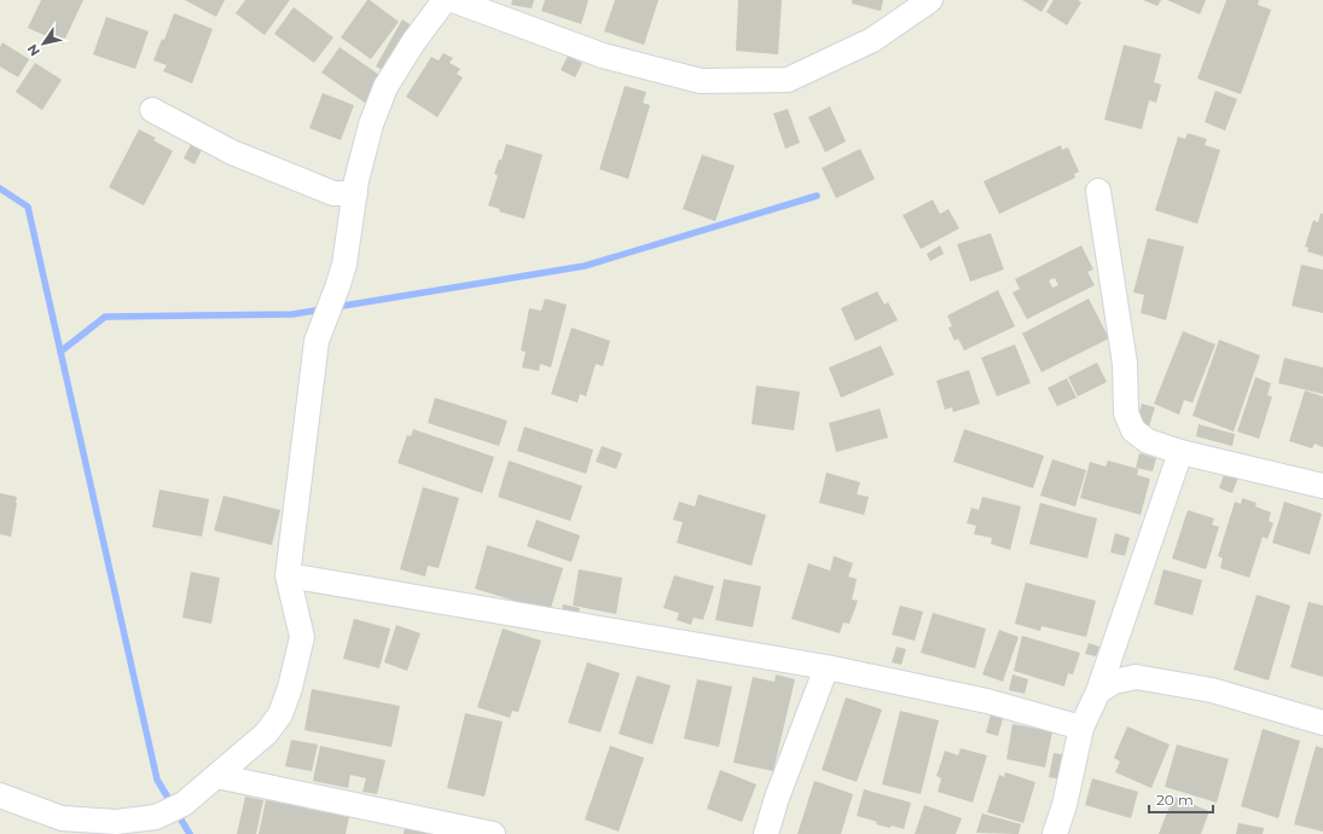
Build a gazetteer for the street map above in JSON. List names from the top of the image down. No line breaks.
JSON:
{"scale_bar":"20 m","north":"bottom left"}
